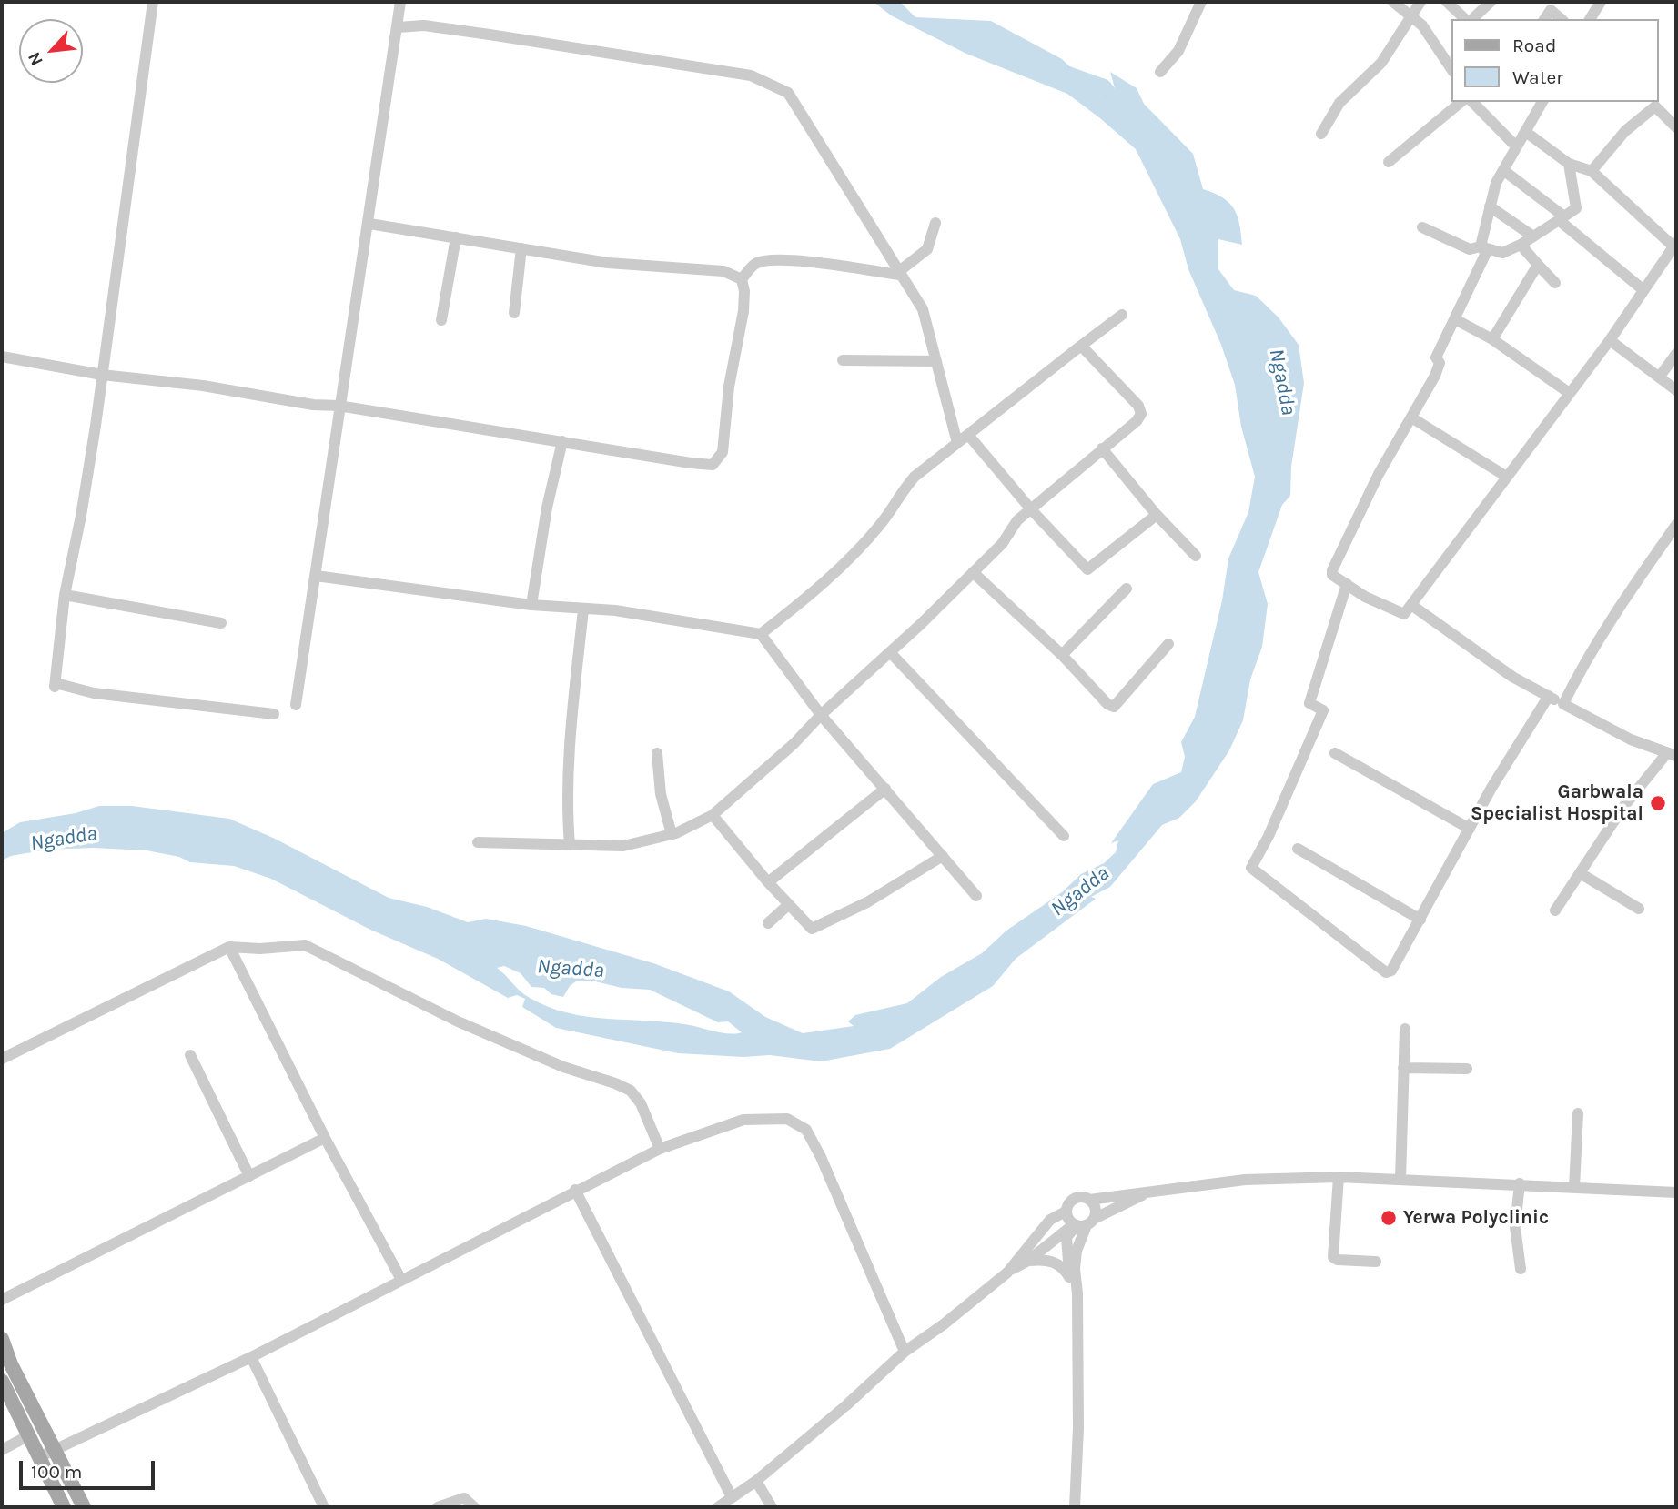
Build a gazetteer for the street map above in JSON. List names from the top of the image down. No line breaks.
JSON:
{"water":["Ngadda"],"places":["Garbwala Specialist Hospital","Yerwa Polyclinic"],"legend":["Road","Water"],"scale_bar":"100 m","north":"bottom left"}
